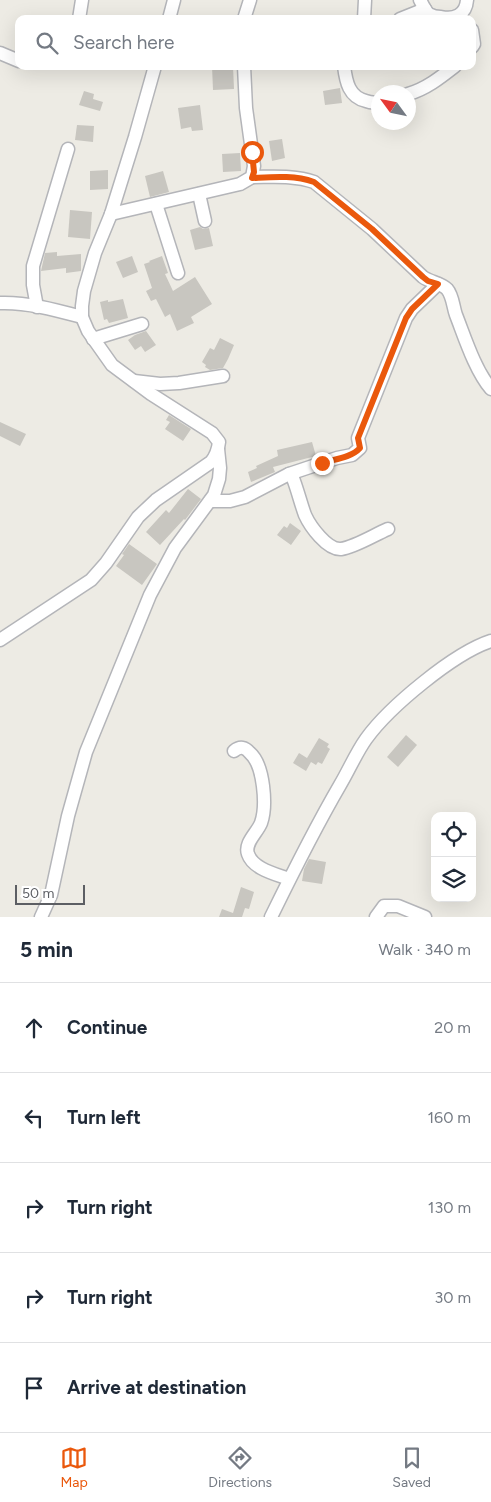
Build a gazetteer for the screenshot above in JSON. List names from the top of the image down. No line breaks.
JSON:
{"scale_bar":"50 m","north":"top left","page":{"search":"Search here","scale":"50 m","heading":["5 min","Walk · 340 m"],"list":[["Continue","20 m"],["Turn left","160 m"],["Turn right","130 m"],["Turn right","30 m"],"Arrive at destination"],"nav":["Map","Directions","Saved"]}}
